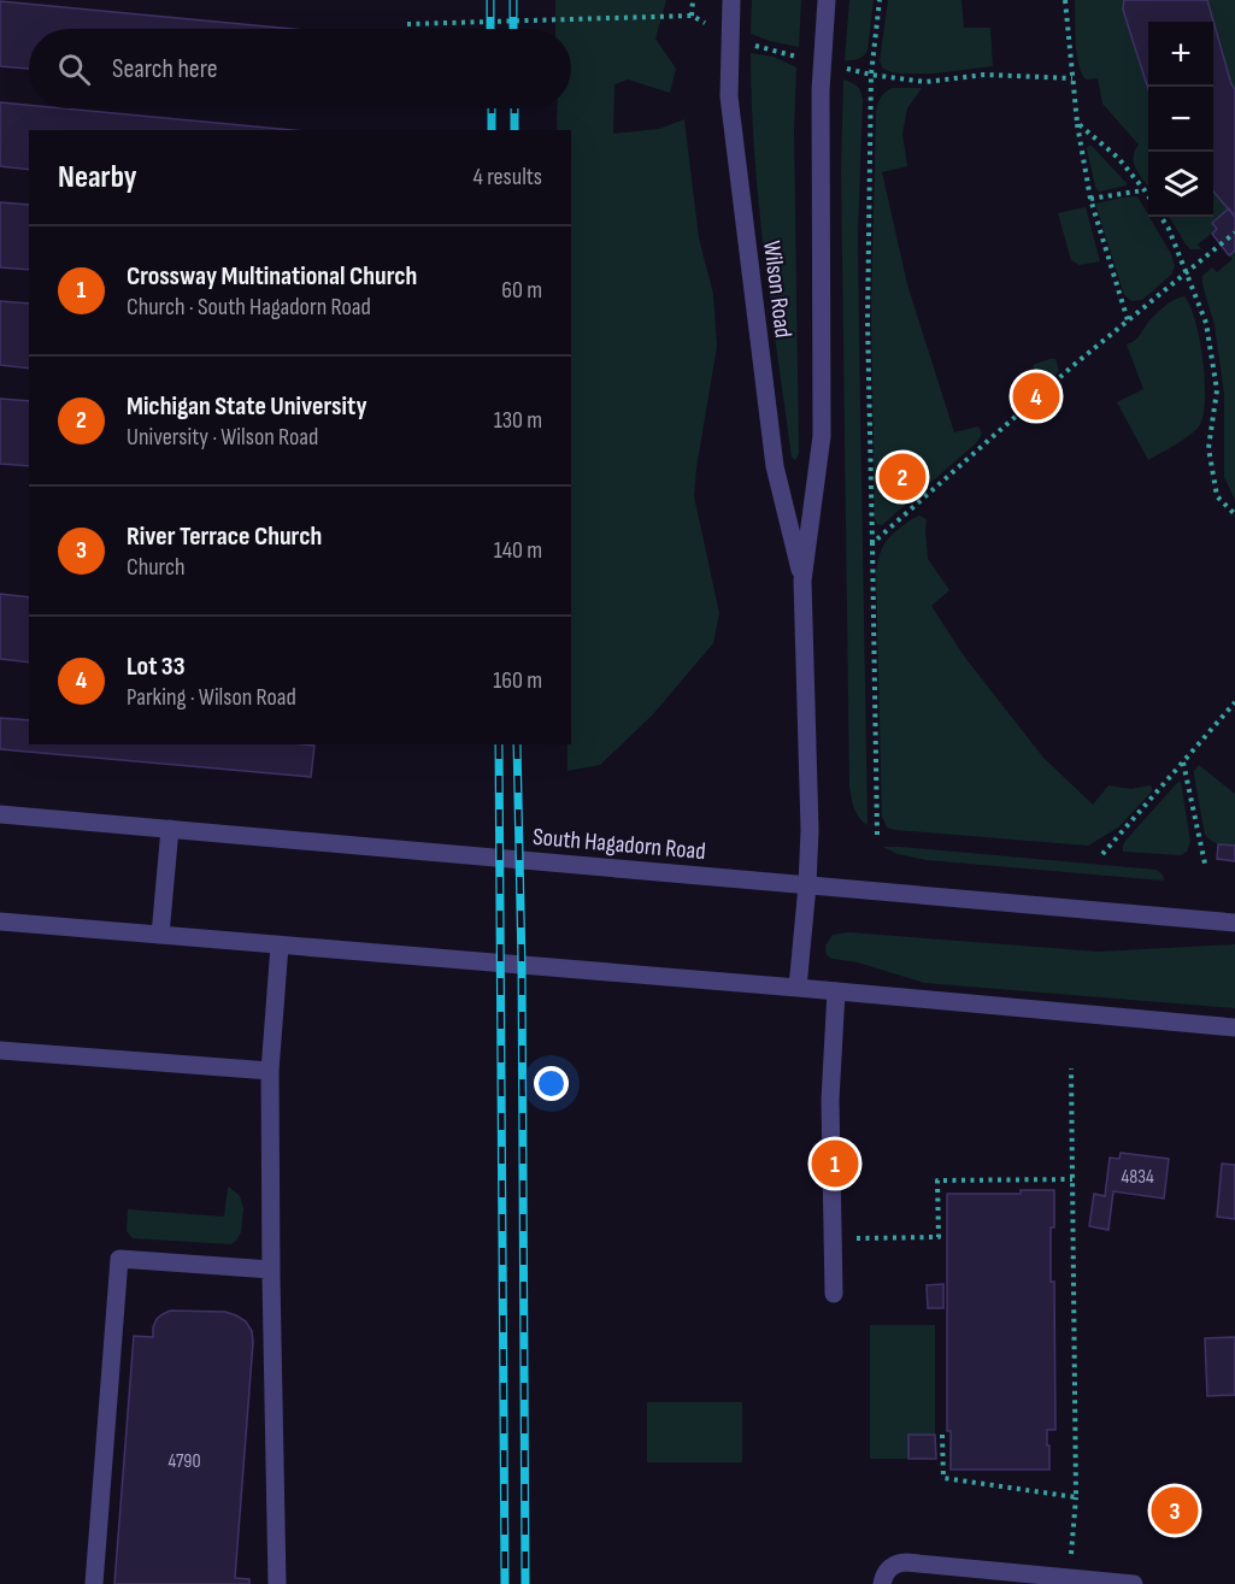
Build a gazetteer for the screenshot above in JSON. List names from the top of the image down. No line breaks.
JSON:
{"streets":{"street":["Wilson Road","South Hagadorn Road"]},"crossings":[["Wilson Road","South Hagadorn Road"]],"house_numbers":["4834","4790"],"page":{"map_buttons":["+","−"],"search":"Search here","heading":["Nearby","4 results"],"list":[{"mark":"1","name":"Crossway Multinational Church","note":"Church · South Hagadorn Road","value":"60 m"},{"mark":"2","name":"Michigan State University","note":"University · Wilson Road","value":"130 m"},{"mark":"3","name":"River Terrace Church","note":"Church","value":"140 m"},{"mark":"4","name":"Lot 33","note":"Parking · Wilson Road","value":"160 m"}],"pins":["4","2","1","3"]}}
